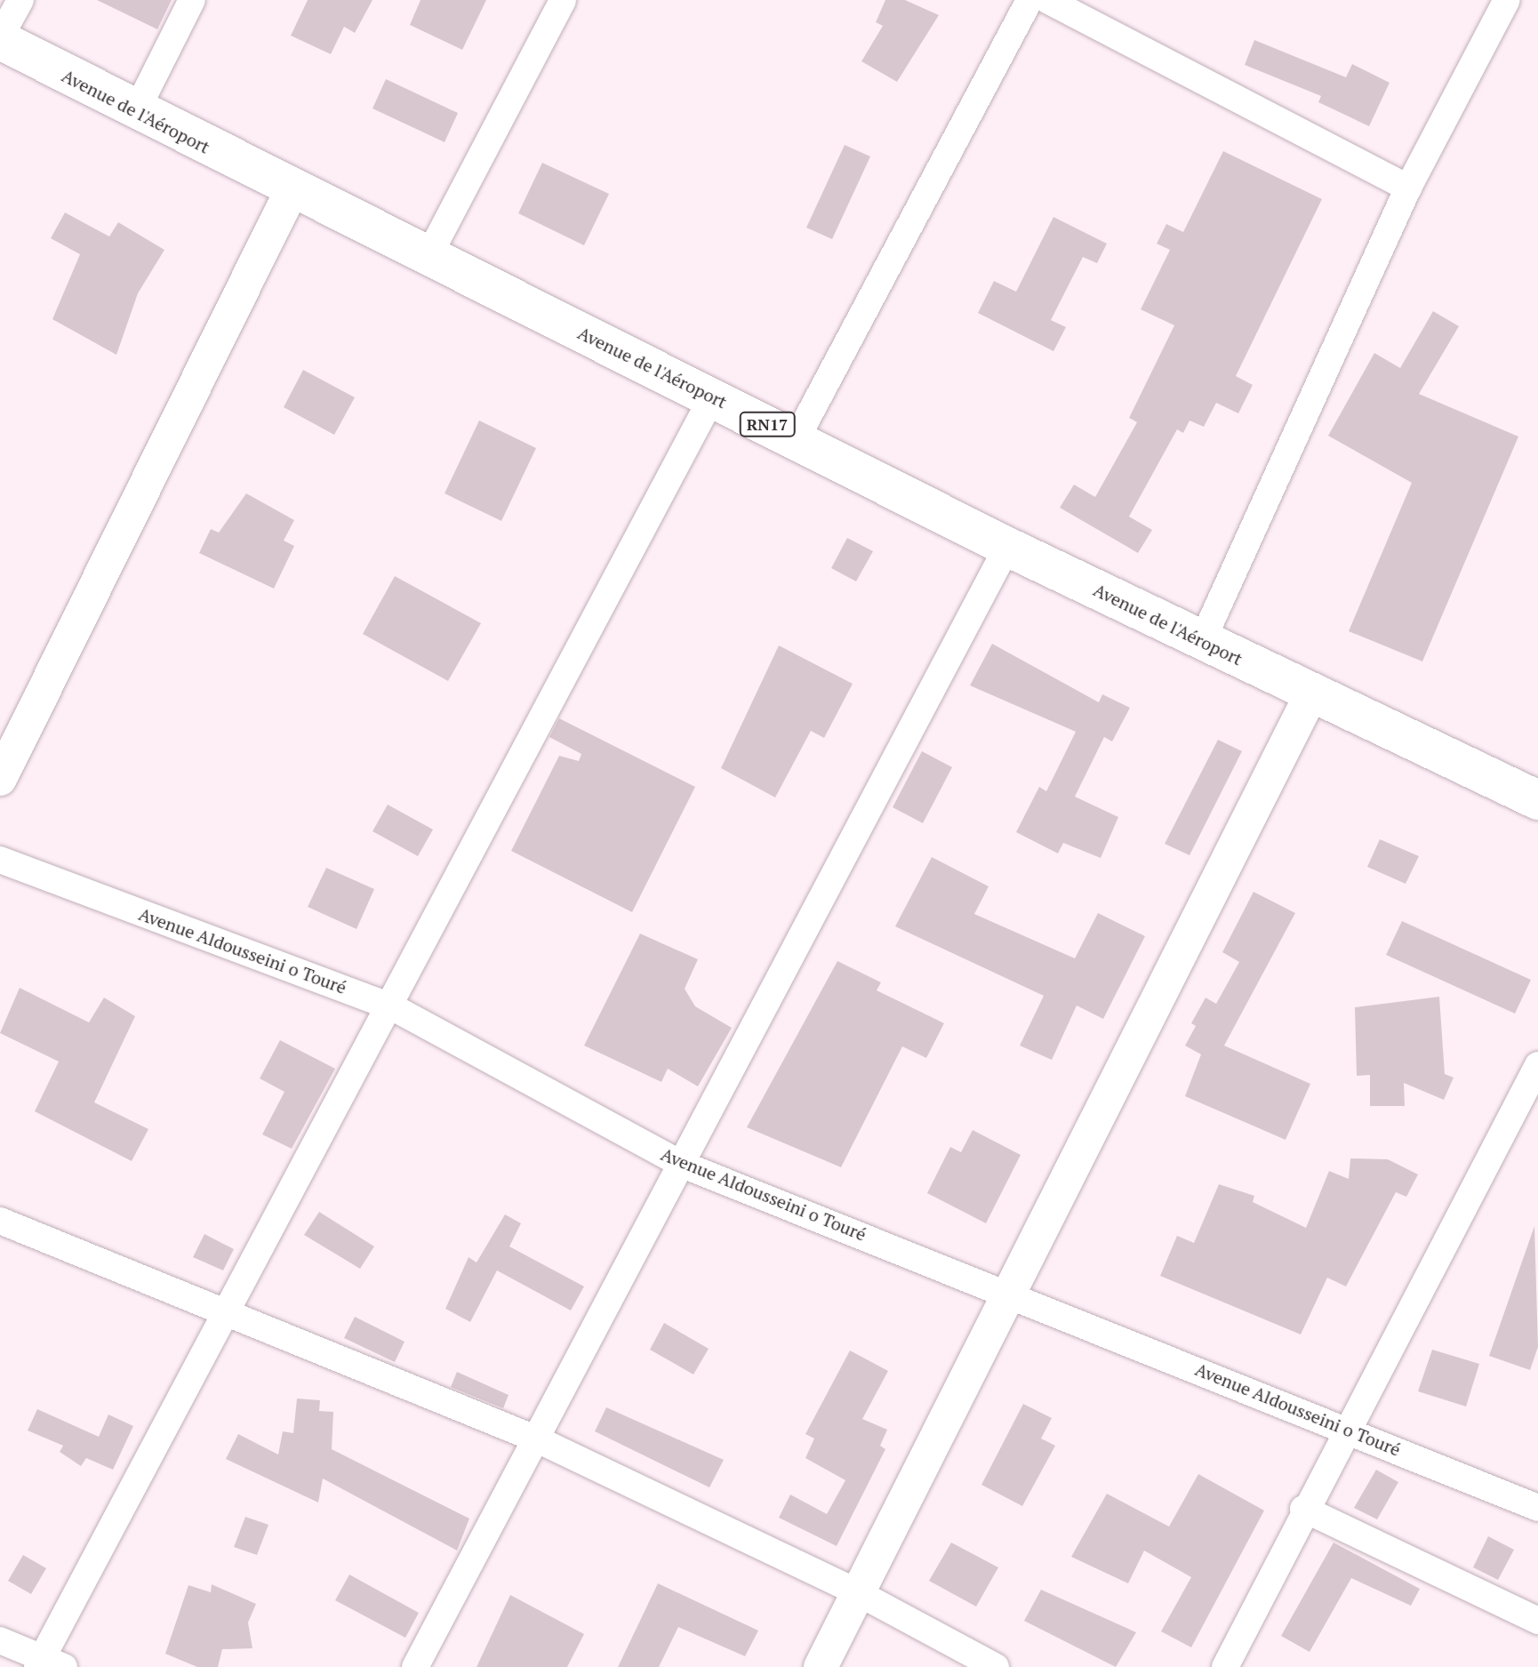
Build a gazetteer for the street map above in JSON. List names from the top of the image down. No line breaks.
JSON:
{"streets":{"main road":["Avenue de l'Aéroport","RN17"],"street":["Avenue Aldousseini o Touré"]}}
